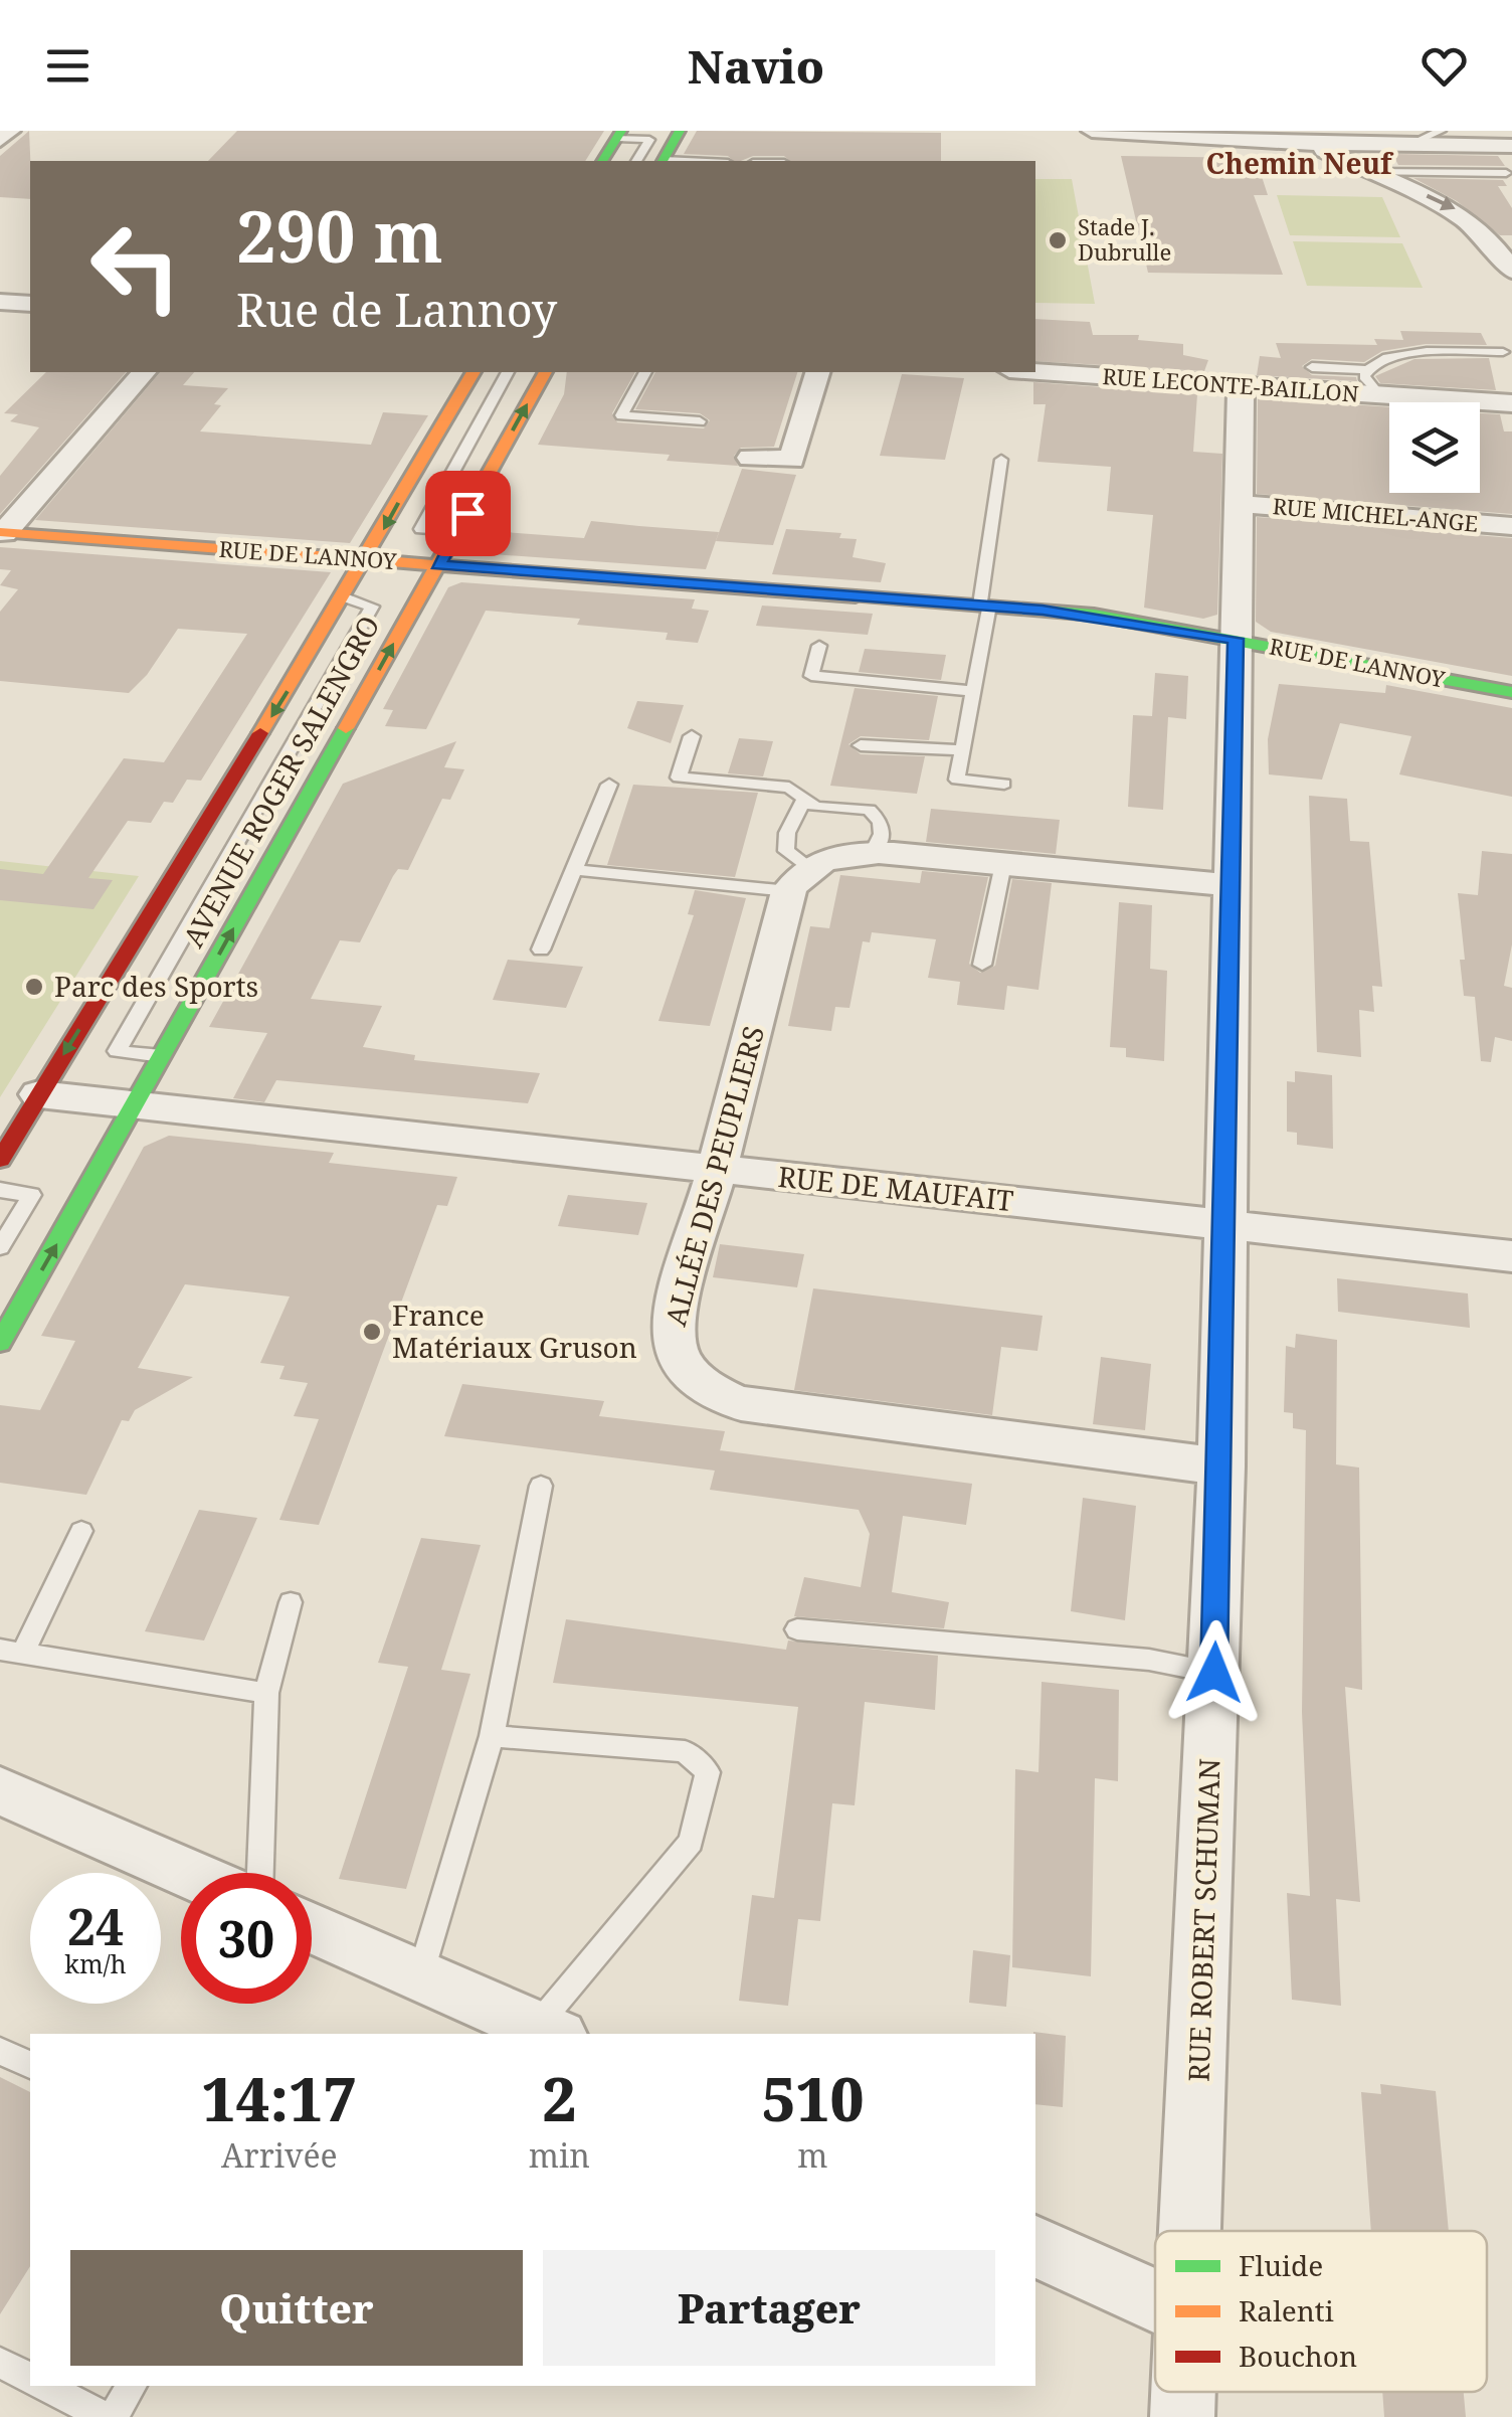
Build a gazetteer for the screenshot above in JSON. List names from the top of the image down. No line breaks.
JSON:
{"streets":{"main road":["RUE DE LANNOY","AVENUE ROGER SALENGRO"],"street":["RUE LECONTE-BAILLON","RUE MICHEL-ANGE","ALLÉE DES PEUPLIERS","RUE DE MAUFAIT","RUE ROBERT SCHUMAN"]},"crossings":[["RUE LECONTE-BAILLON","RUE ROBERT SCHUMAN"],["RUE MICHEL-ANGE","RUE ROBERT SCHUMAN"],["RUE DE LANNOY","AVENUE ROGER SALENGRO"],["RUE DE LANNOY","RUE ROBERT SCHUMAN"],["AVENUE ROGER SALENGRO","RUE DE MAUFAIT"],["ALLÉE DES PEUPLIERS","RUE DE MAUFAIT"],["ALLÉE DES PEUPLIERS","RUE ROBERT SCHUMAN"],["RUE DE MAUFAIT","RUE ROBERT SCHUMAN"]],"districts":["Chemin Neuf"],"places":["Stade J. Dubrulle","Parc des Sports","France Matériaux Gruson"],"legend":["Fluide","Ralenti","Bouchon"],"page":{"header":"Navio","turn":["290 m","Rue de Lannoy"],"speed":"24 km/h","limit":"30","eta":["14:17","Arrivée","2","min","510","m"],"buttons":["Quitter","Partager"]}}
